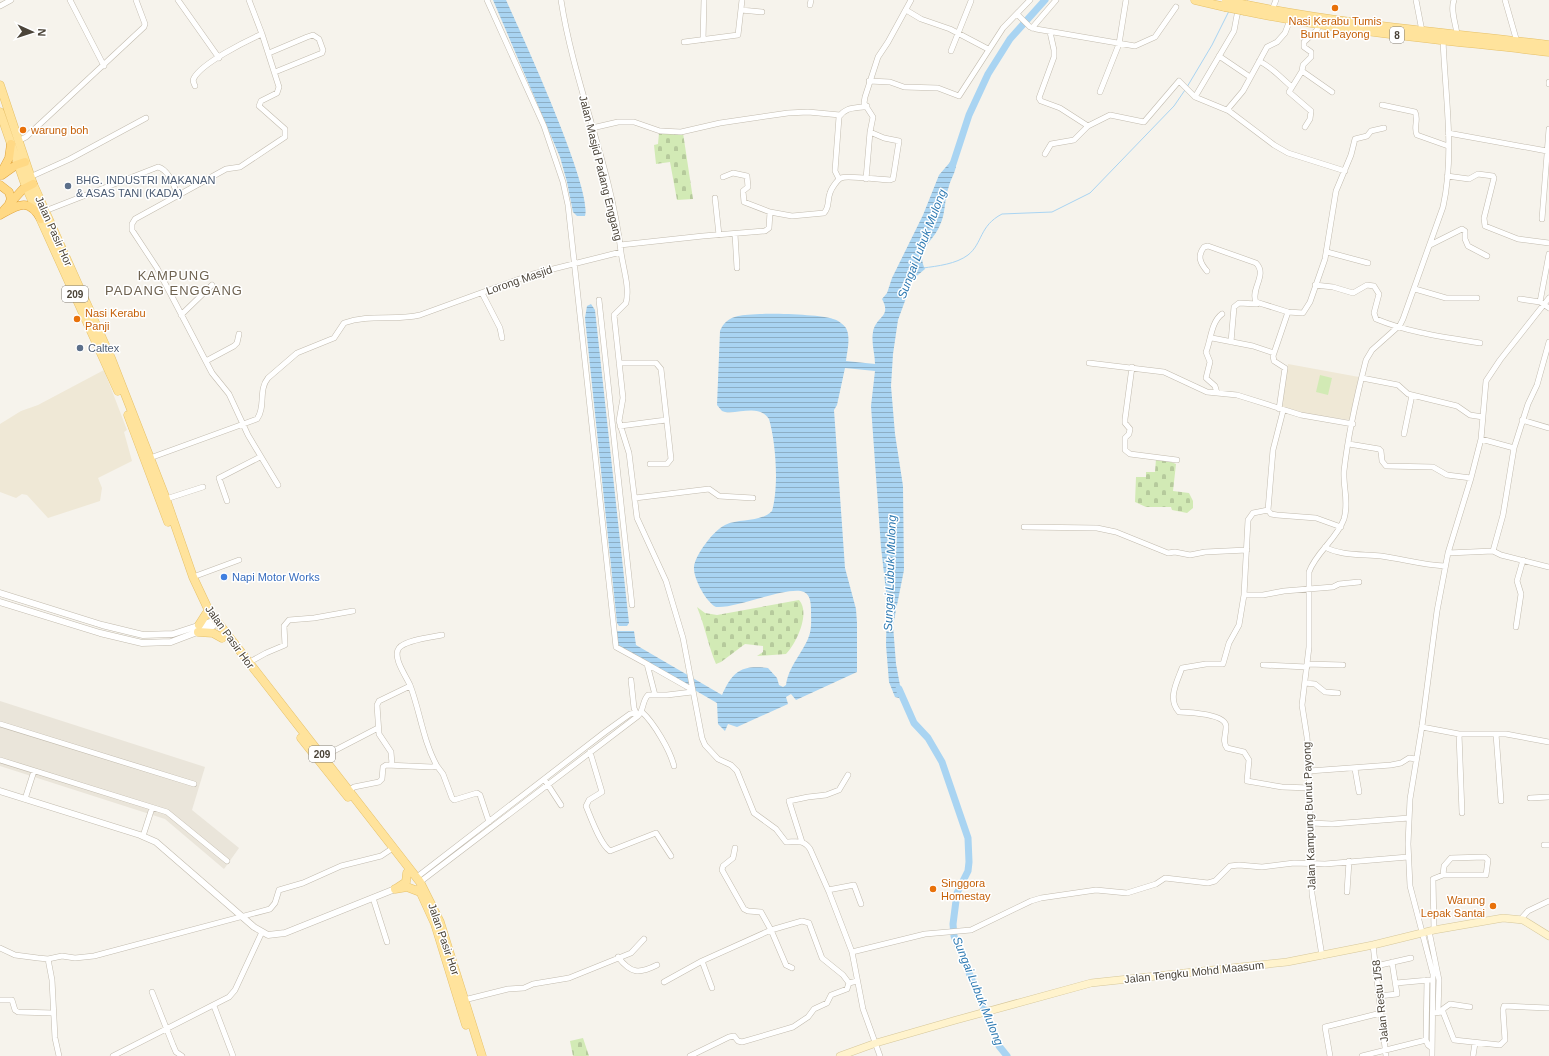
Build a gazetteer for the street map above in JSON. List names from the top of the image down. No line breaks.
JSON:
{"streets":{"main road":["8","Jalan Pasir Hor","209","Jalan Tengku Mohd Maasum"],"street":["Jalan Masjid Padang Enggang","Lorong Masjid","Jalan Kampung Bunut Payong","Jalan Restu 1/58"]},"crossings":[["8","Jalan Kampung Bunut Payong"],["Jalan Masjid Padang Enggang","Lorong Masjid"],["Jalan Pasir Hor","209"],["Jalan Kampung Bunut Payong","Jalan Tengku Mohd Maasum"],["Jalan Tengku Mohd Maasum","Jalan Restu 1/58"]],"districts":["KAMPUNG PADANG ENGGANG"],"water":["Sungai Lubuk Mulong"],"places":["Nasi Kerabu Tumis Bunut Payong","warung boh","BHG. INDUSTRI MAKANAN & ASAS TANI (KADA)","Nasi Kerabu Panji","Caltex","Napi Motor Works","Singgora Homestay","Warung Lepak Santai"],"north":"right"}
